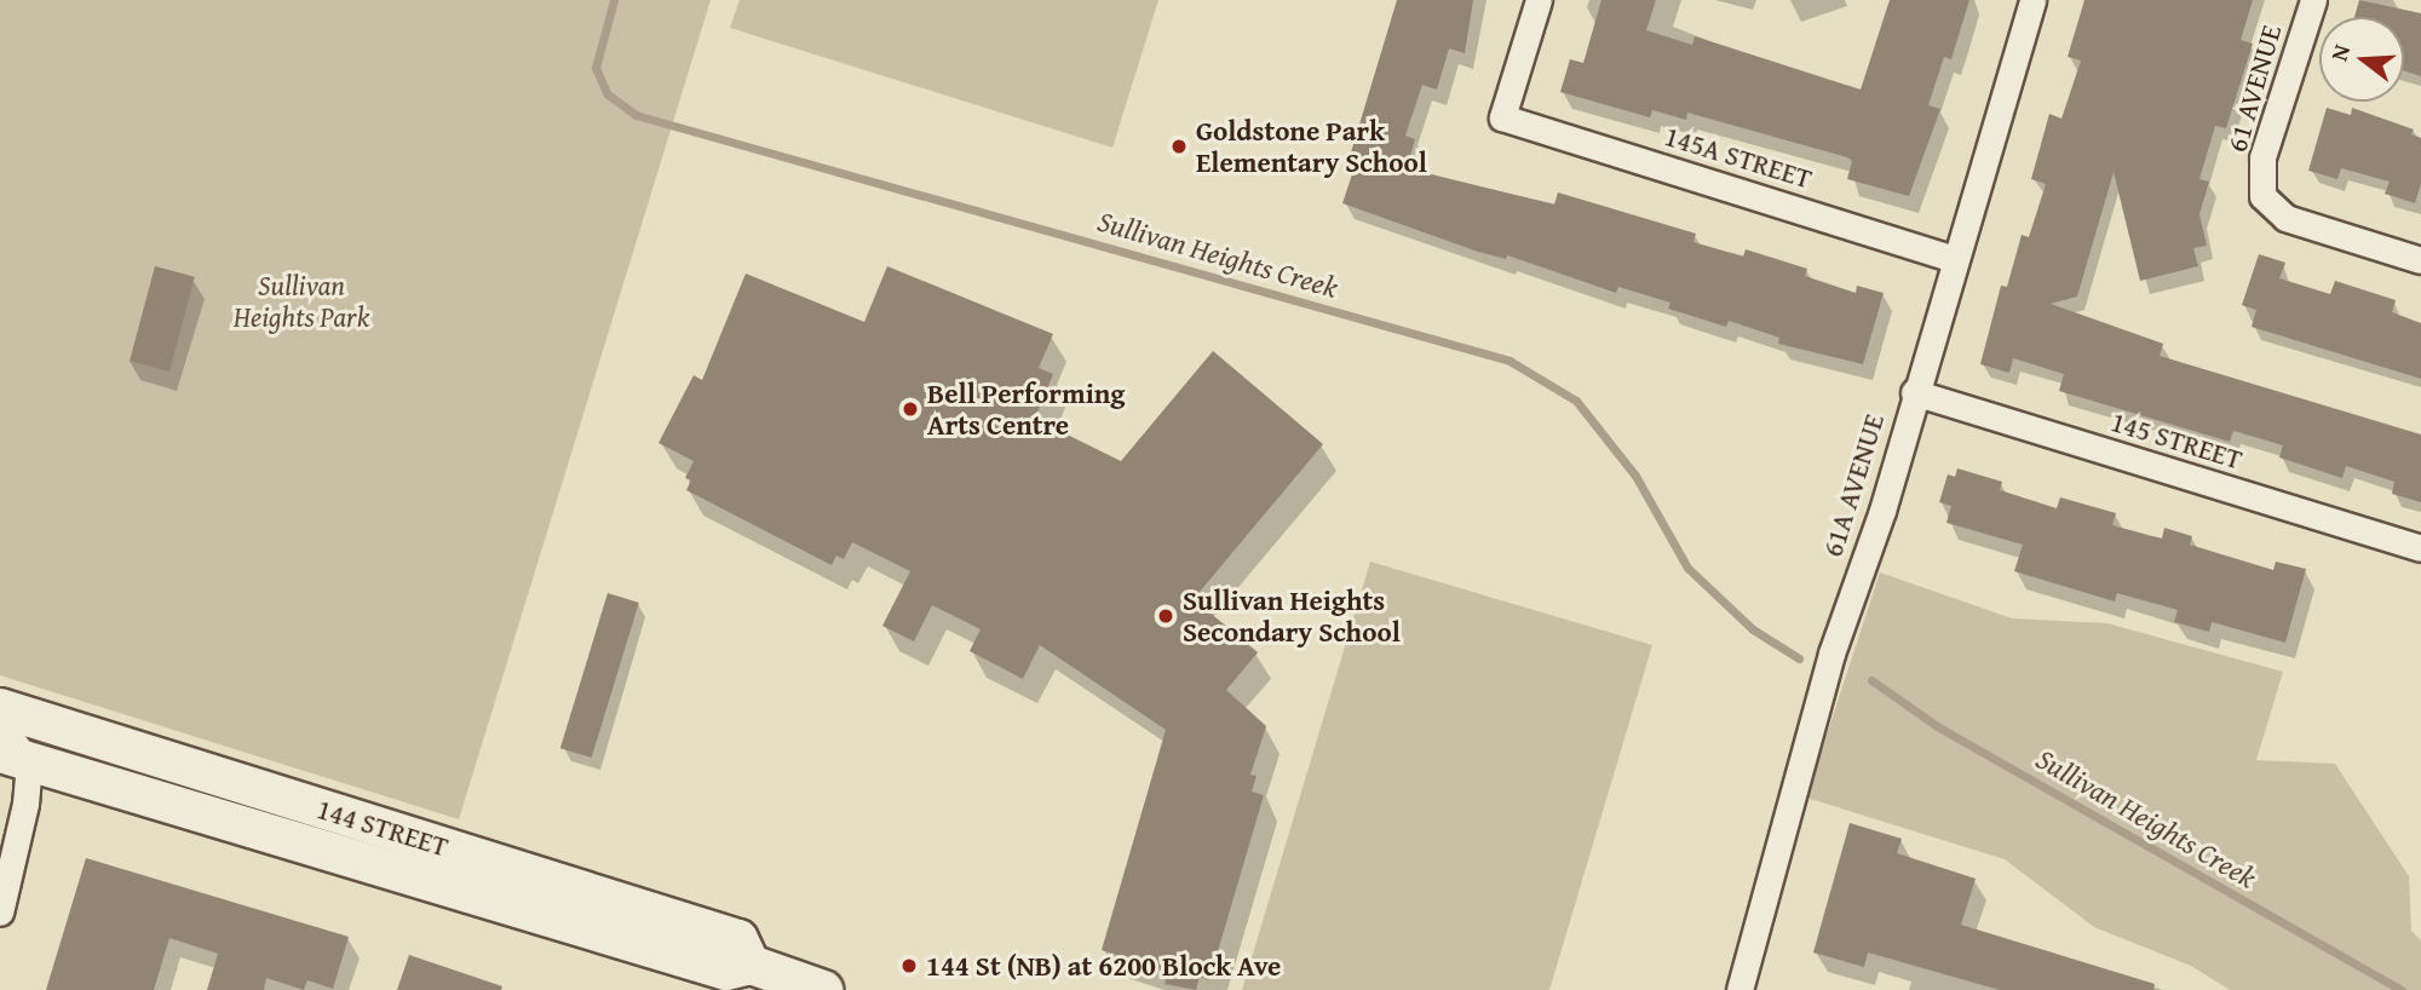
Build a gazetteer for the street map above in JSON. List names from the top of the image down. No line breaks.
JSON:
{"streets":{"main road":["144 STREET"],"street":["61 AVENUE","145A STREET","145 STREET","61A AVENUE"]},"crossings":[["145A STREET","61A AVENUE"],["145 STREET","61A AVENUE"]],"water":["Sullivan Heights Creek"],"parks":["Sullivan Heights Park"],"places":["Goldstone Park Elementary School","Bell Performing Arts Centre","Sullivan Heights Secondary School","144 St (NB) at 6200 Block Ave"],"north":"left"}
